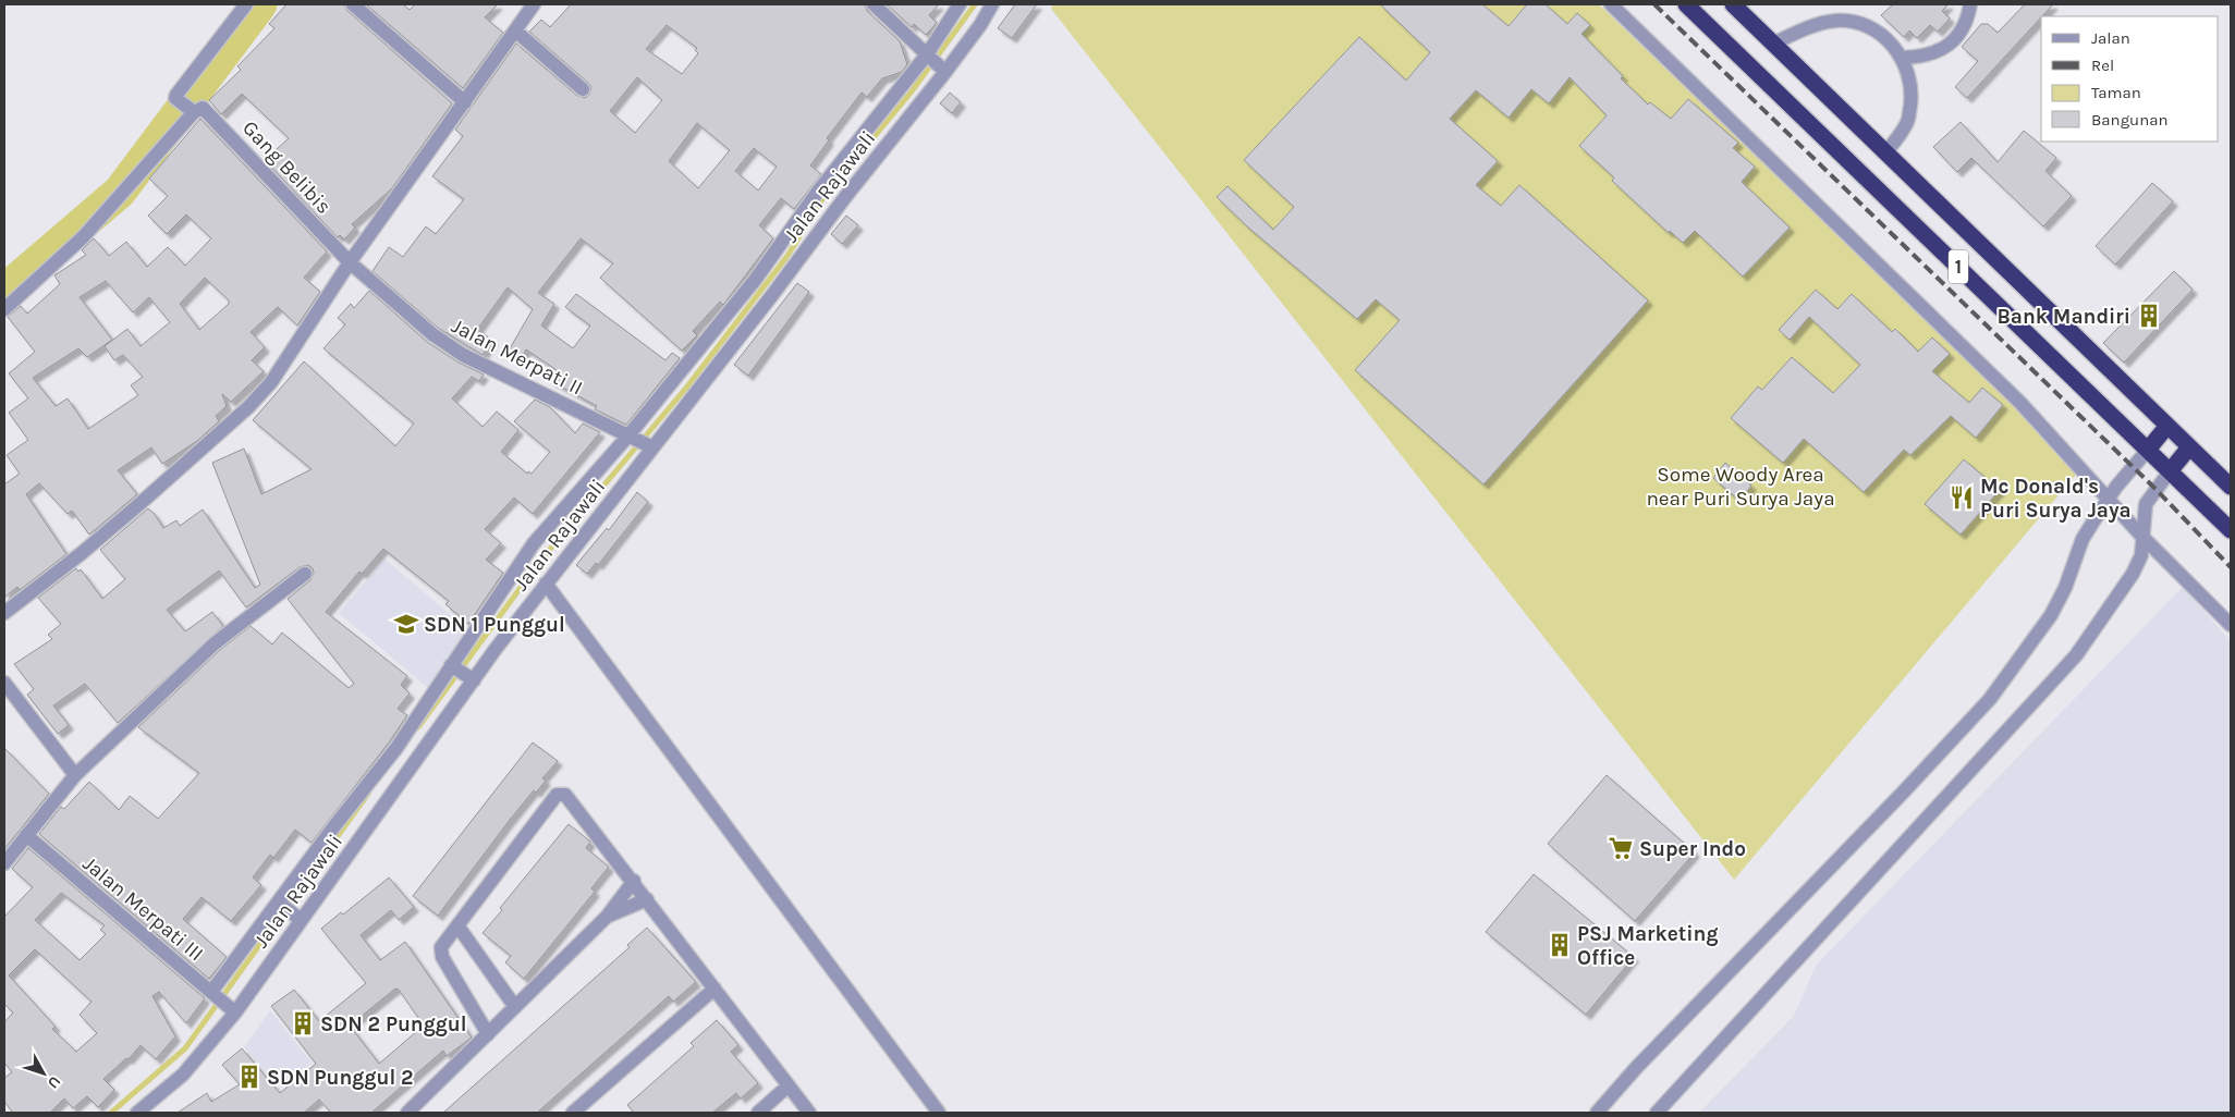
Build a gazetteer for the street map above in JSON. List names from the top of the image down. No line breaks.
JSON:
{"streets":{"highway":["1"],"street":["Gang Belibis","Jalan Rajawali","Jalan Merpati II","Jalan Merpati III"]},"crossings":[["Gang Belibis","Jalan Merpati II"],["Jalan Rajawali","Jalan Merpati II"],["Jalan Rajawali","Jalan Merpati III"]],"parks":["Some Woody Area near Puri Surya Jaya"],"places":{"building":["Bank Mandiri","PSJ Marketing Office","SDN 2 Punggul","SDN Punggul 2"],"restaurant":["Mc Donald's Puri Surya Jaya"],"school or university":["SDN 1 Punggul"],"supermarket":["Super Indo"]},"legend":["Jalan","Rel","Taman","Bangunan"],"north":"bottom right"}
